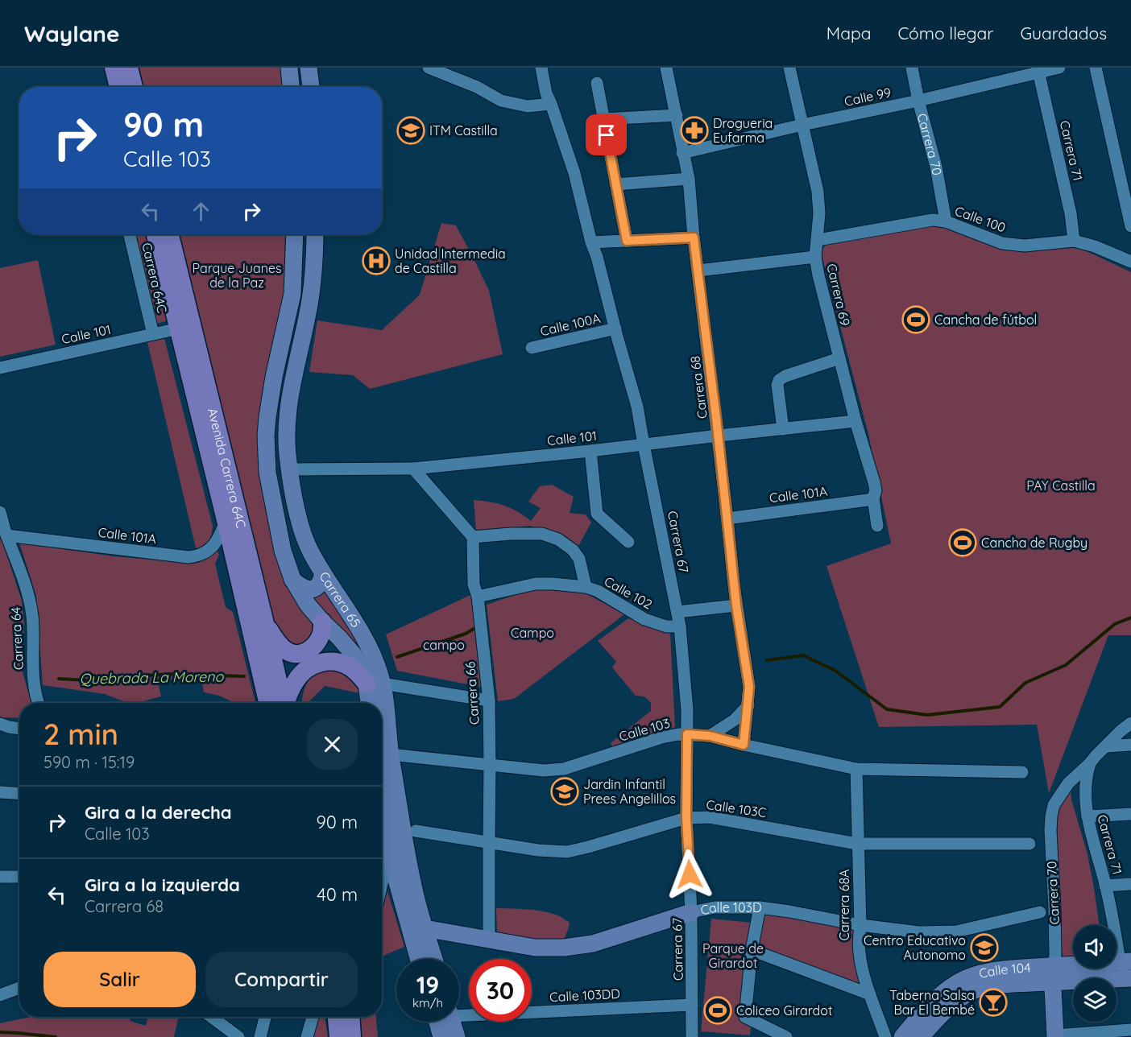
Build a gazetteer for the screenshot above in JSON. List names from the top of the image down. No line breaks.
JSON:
{"streets":{"main road":["Carrera 70","Avenida Carrera 64C","Carrera 65","Calle 103D","Calle 104"],"street":["Calle 99","Carrera 71","Calle 100","Carrera 64C","Carrera 69","Calle 100A","Calle 101","Carrera 68","Calle 101A","Carrera 67","Calle 102","Carrera 64","Carrera 66","Calle 103","Calle 103C","Carrera 68A","Calle 103DD"]},"crossings":[["Calle 99","Carrera 70"],["Calle 99","Carrera 71"],["Calle 99","Carrera 69"],["Calle 99","Carrera 68"],["Carrera 70","Carrera 71"],["Carrera 70","Calle 100"],["Carrera 70","Calle 104"],["Carrera 71","Calle 100"],["Carrera 71","Calle 104"],["Calle 100","Carrera 69"],["Carrera 64C","Calle 101"],["Carrera 69","Calle 101"],["Carrera 69","Calle 101A"],["Calle 100A","Carrera 67"],["Calle 101","Carrera 68"],["Calle 101","Avenida Carrera 64C"],["Calle 101","Carrera 67"],["Calle 101","Carrera 65"],["Carrera 68","Calle 101A"],["Carrera 68","Calle 103"],["Avenida Carrera 64C","Calle 101A"],["Calle 101A","Carrera 64"],["Carrera 67","Calle 102"],["Carrera 67","Calle 103"],["Carrera 67","Calle 103C"],["Carrera 67","Calle 103D"],["Carrera 67","Calle 103DD"],["Calle 102","Carrera 66"],["Carrera 65","Calle 103"],["Carrera 65","Calle 103D"],["Carrera 66","Calle 103"],["Carrera 66","Calle 103C"],["Carrera 66","Calle 103D"],["Calle 103","Carrera 68A"],["Calle 103C","Carrera 68A"],["Carrera 68A","Calle 103D"]],"water":["Quebrada La Moreno"],"parks":["Parque Juanes de la Paz","PAY Castilla","Campo","campo","Parque de Girardot"],"places":{"school or university":["ITM Castilla","Jardin Infantil Prees Angelillos","Centro Educativo Autonomo"],"pharmacy":["Drogueria Eufarma"],"hospital":["Unidad Intermedia de Castilla"],"sports":["Cancha de fútbol","Cancha de Rugby","Coliceo Girardot"],"bar":["Taberna Salsa Bar El Bembé"]},"page":{"header":"Waylane","nav":["Mapa","Cómo llegar","Guardados"],"turn":["90 m","Calle 103"],"heading":["2 min","590 m · 15:19"],"list":[{"name":"Gira a la derecha","note":"Calle 103","value":"90 m"},{"name":"Gira a la izquierda","note":"Carrera 68","value":"40 m"}],"buttons":["Salir","Compartir"],"speed":"19 km/h","limit":"30"}}
